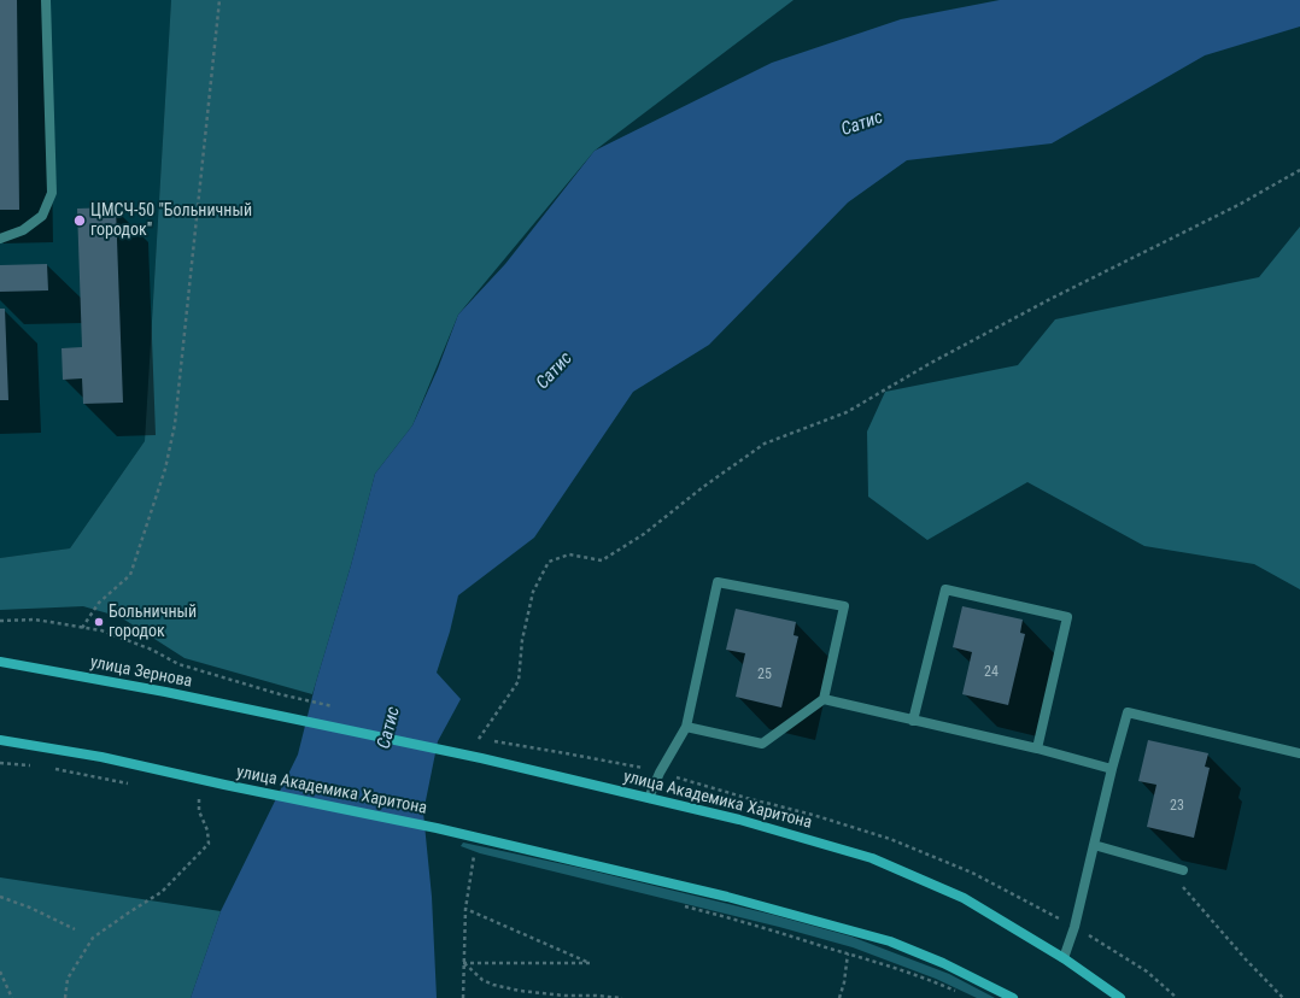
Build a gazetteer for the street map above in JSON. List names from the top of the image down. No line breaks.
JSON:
{"streets":{"main road":["улица Зернова","улица Академика Харитона"]},"crossings":[["улица Зернова","улица Академика Харитона"]],"water":["Сатис"],"places":["ЦМСЧ-50 \"Больничный городок\"","Больничный городок"],"house_numbers":["24","25","23"]}
